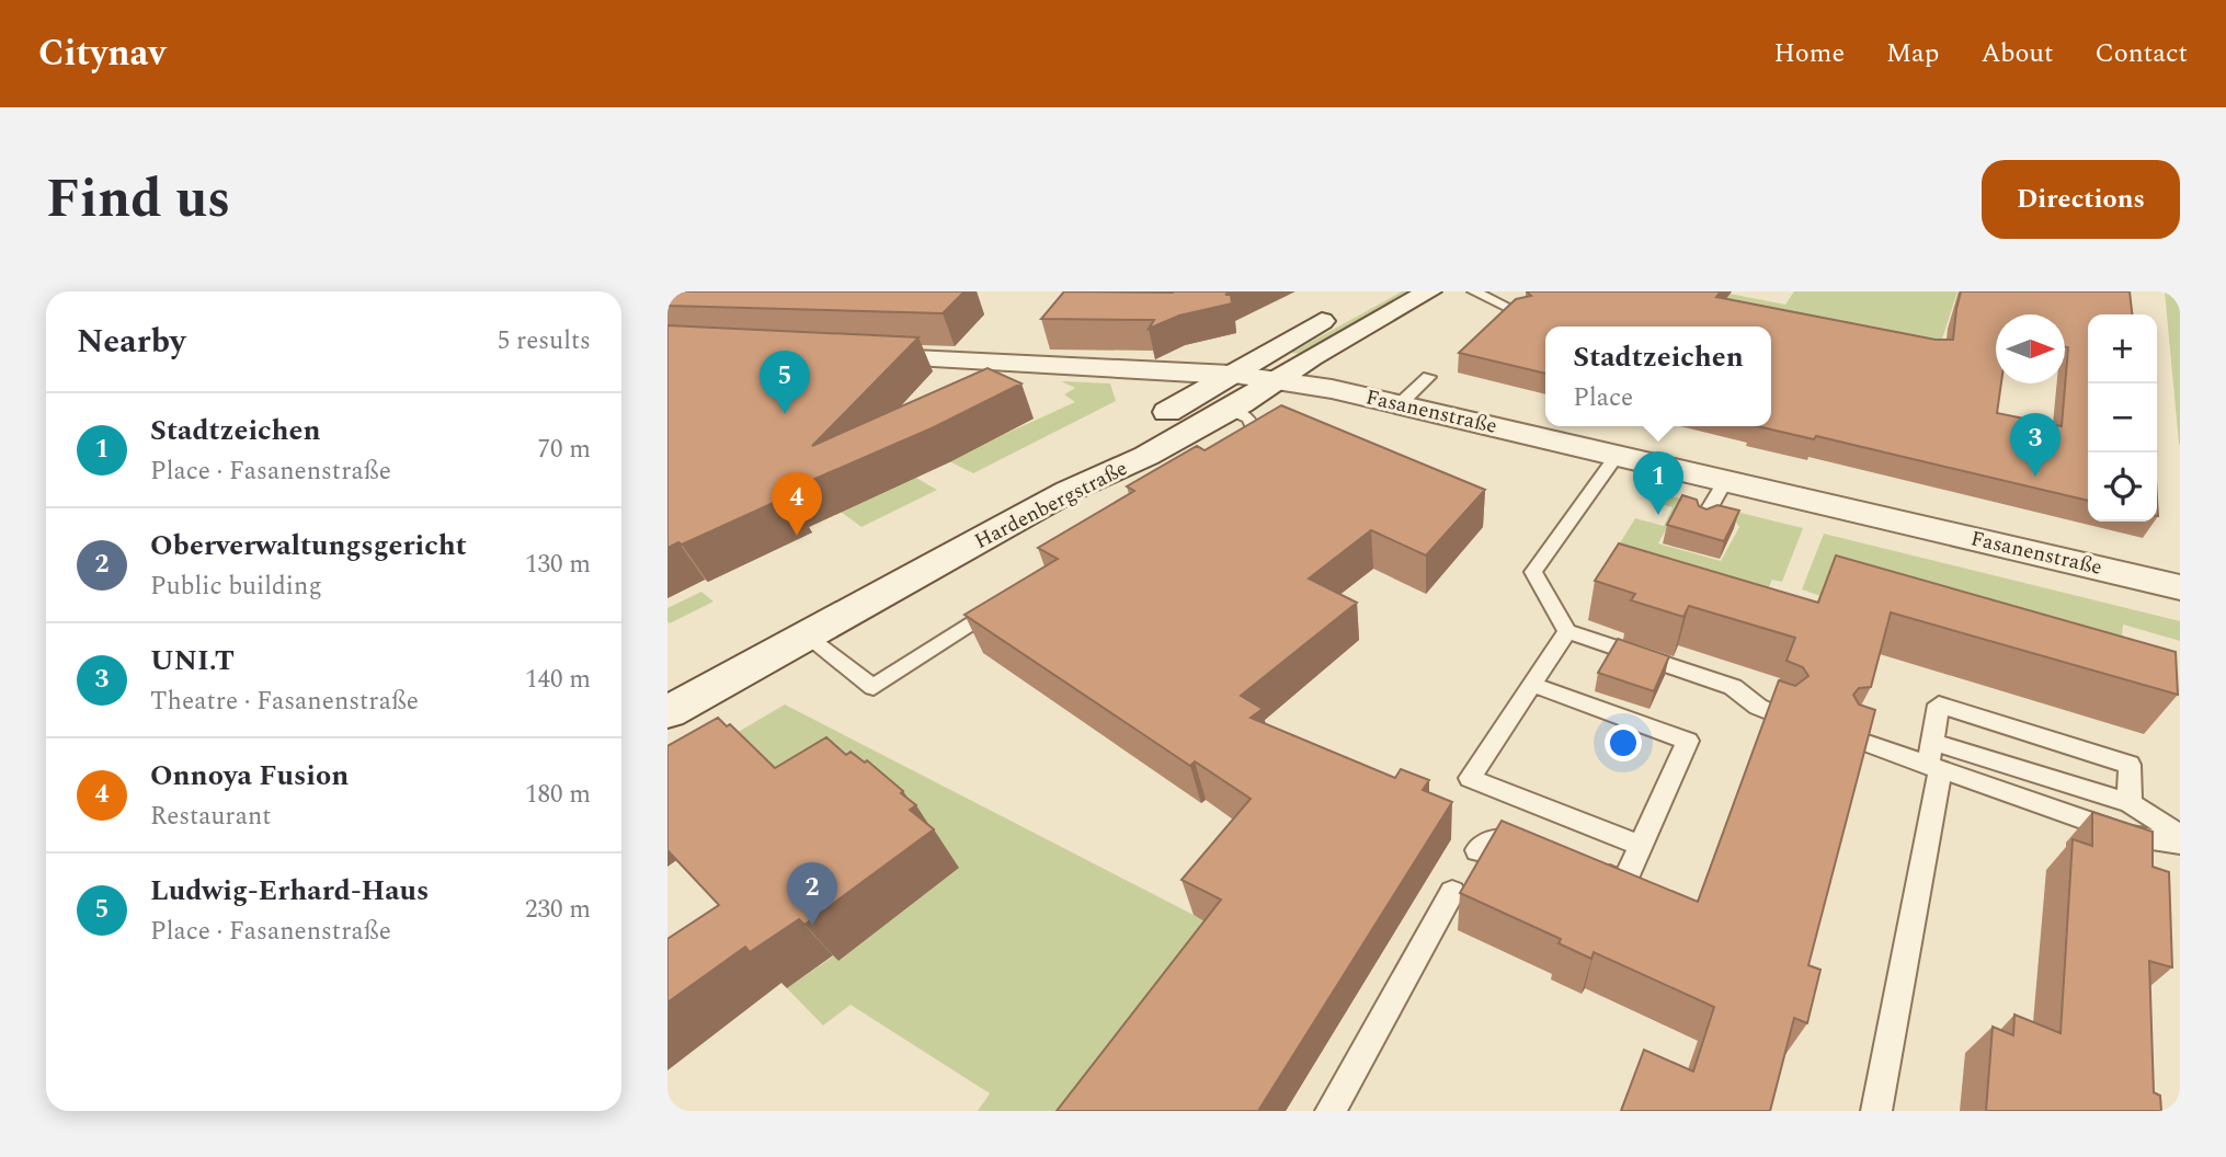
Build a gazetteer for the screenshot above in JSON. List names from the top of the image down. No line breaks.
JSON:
{"streets":{"main road":["Fasanenstraße","Hardenbergstraße"]},"crossings":[["Fasanenstraße","Hardenbergstraße"]],"north":"right","page":{"header":"Citynav","nav":["Home","Map","About","Contact"],"title":"Find us","buttons":"Directions","heading":["Nearby","5 results"],"map_buttons":["+","−"],"popup":["Stadtzeichen","Place"],"pins":["5","3","1","4","2"],"list":[{"mark":"1","name":"Stadtzeichen","note":"Place · Fasanenstraße","value":"70 m"},{"mark":"2","name":"Oberverwaltungsgericht","note":"Public building","value":"130 m"},{"mark":"3","name":"UNI.T","note":"Theatre · Fasanenstraße","value":"140 m"},{"mark":"4","name":"Onnoya Fusion","note":"Restaurant","value":"180 m"},{"mark":"5","name":"Ludwig-Erhard-Haus","note":"Place · Fasanenstraße","value":"230 m"}]}}
